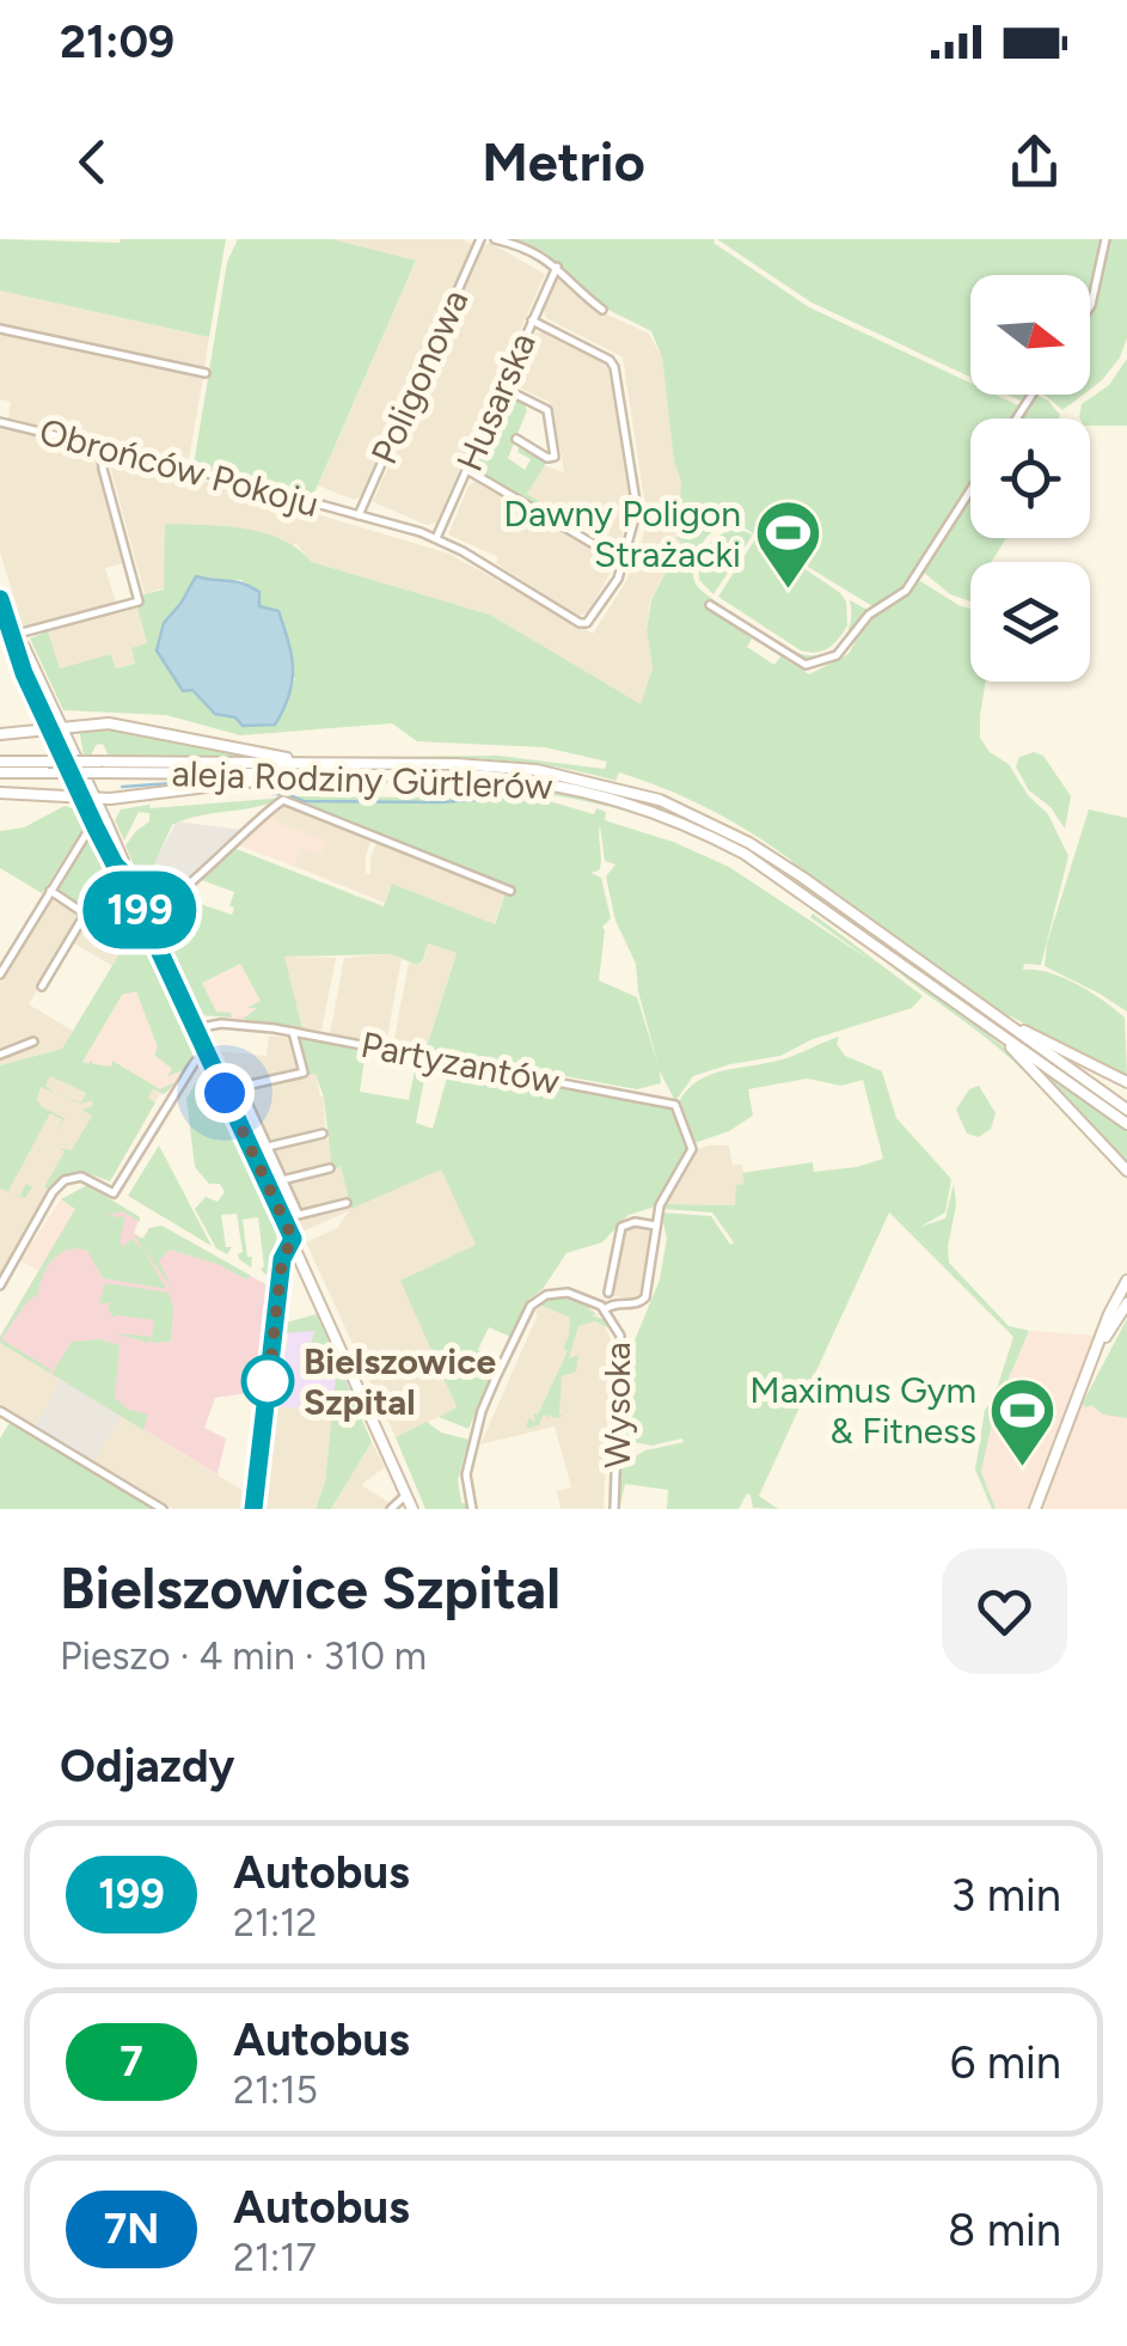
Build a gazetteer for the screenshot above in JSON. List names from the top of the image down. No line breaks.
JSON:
{"streets":{"main road":["aleja Rodziny Gürtlerów"],"street":["Poligonowa","Husarska","Obrońców Pokoju","Partyzantów","Wysoka"]},"crossings":[["Poligonowa","Obrońców Pokoju"],["Husarska","Obrońców Pokoju"]],"places":{"sports":["Dawny Poligon Strażacki","Maximus Gym & Fitness"],"other":["Bielszowice Szpital"]},"lines":["bus line 199"],"north":"right","page":{"status":"21:09","header":"Metrio","on_map":"199","heading":[["Bielszowice Szpital","Pieszo · 4 min · 310 m"],"Odjazdy"],"list":[{"mark":"199","name":"Autobus","note":"21:12","value":"3 min"},{"mark":"7","name":"Autobus","note":"21:15","value":"6 min"},{"mark":"7N","name":"Autobus","note":"21:17","value":"8 min"}]}}
